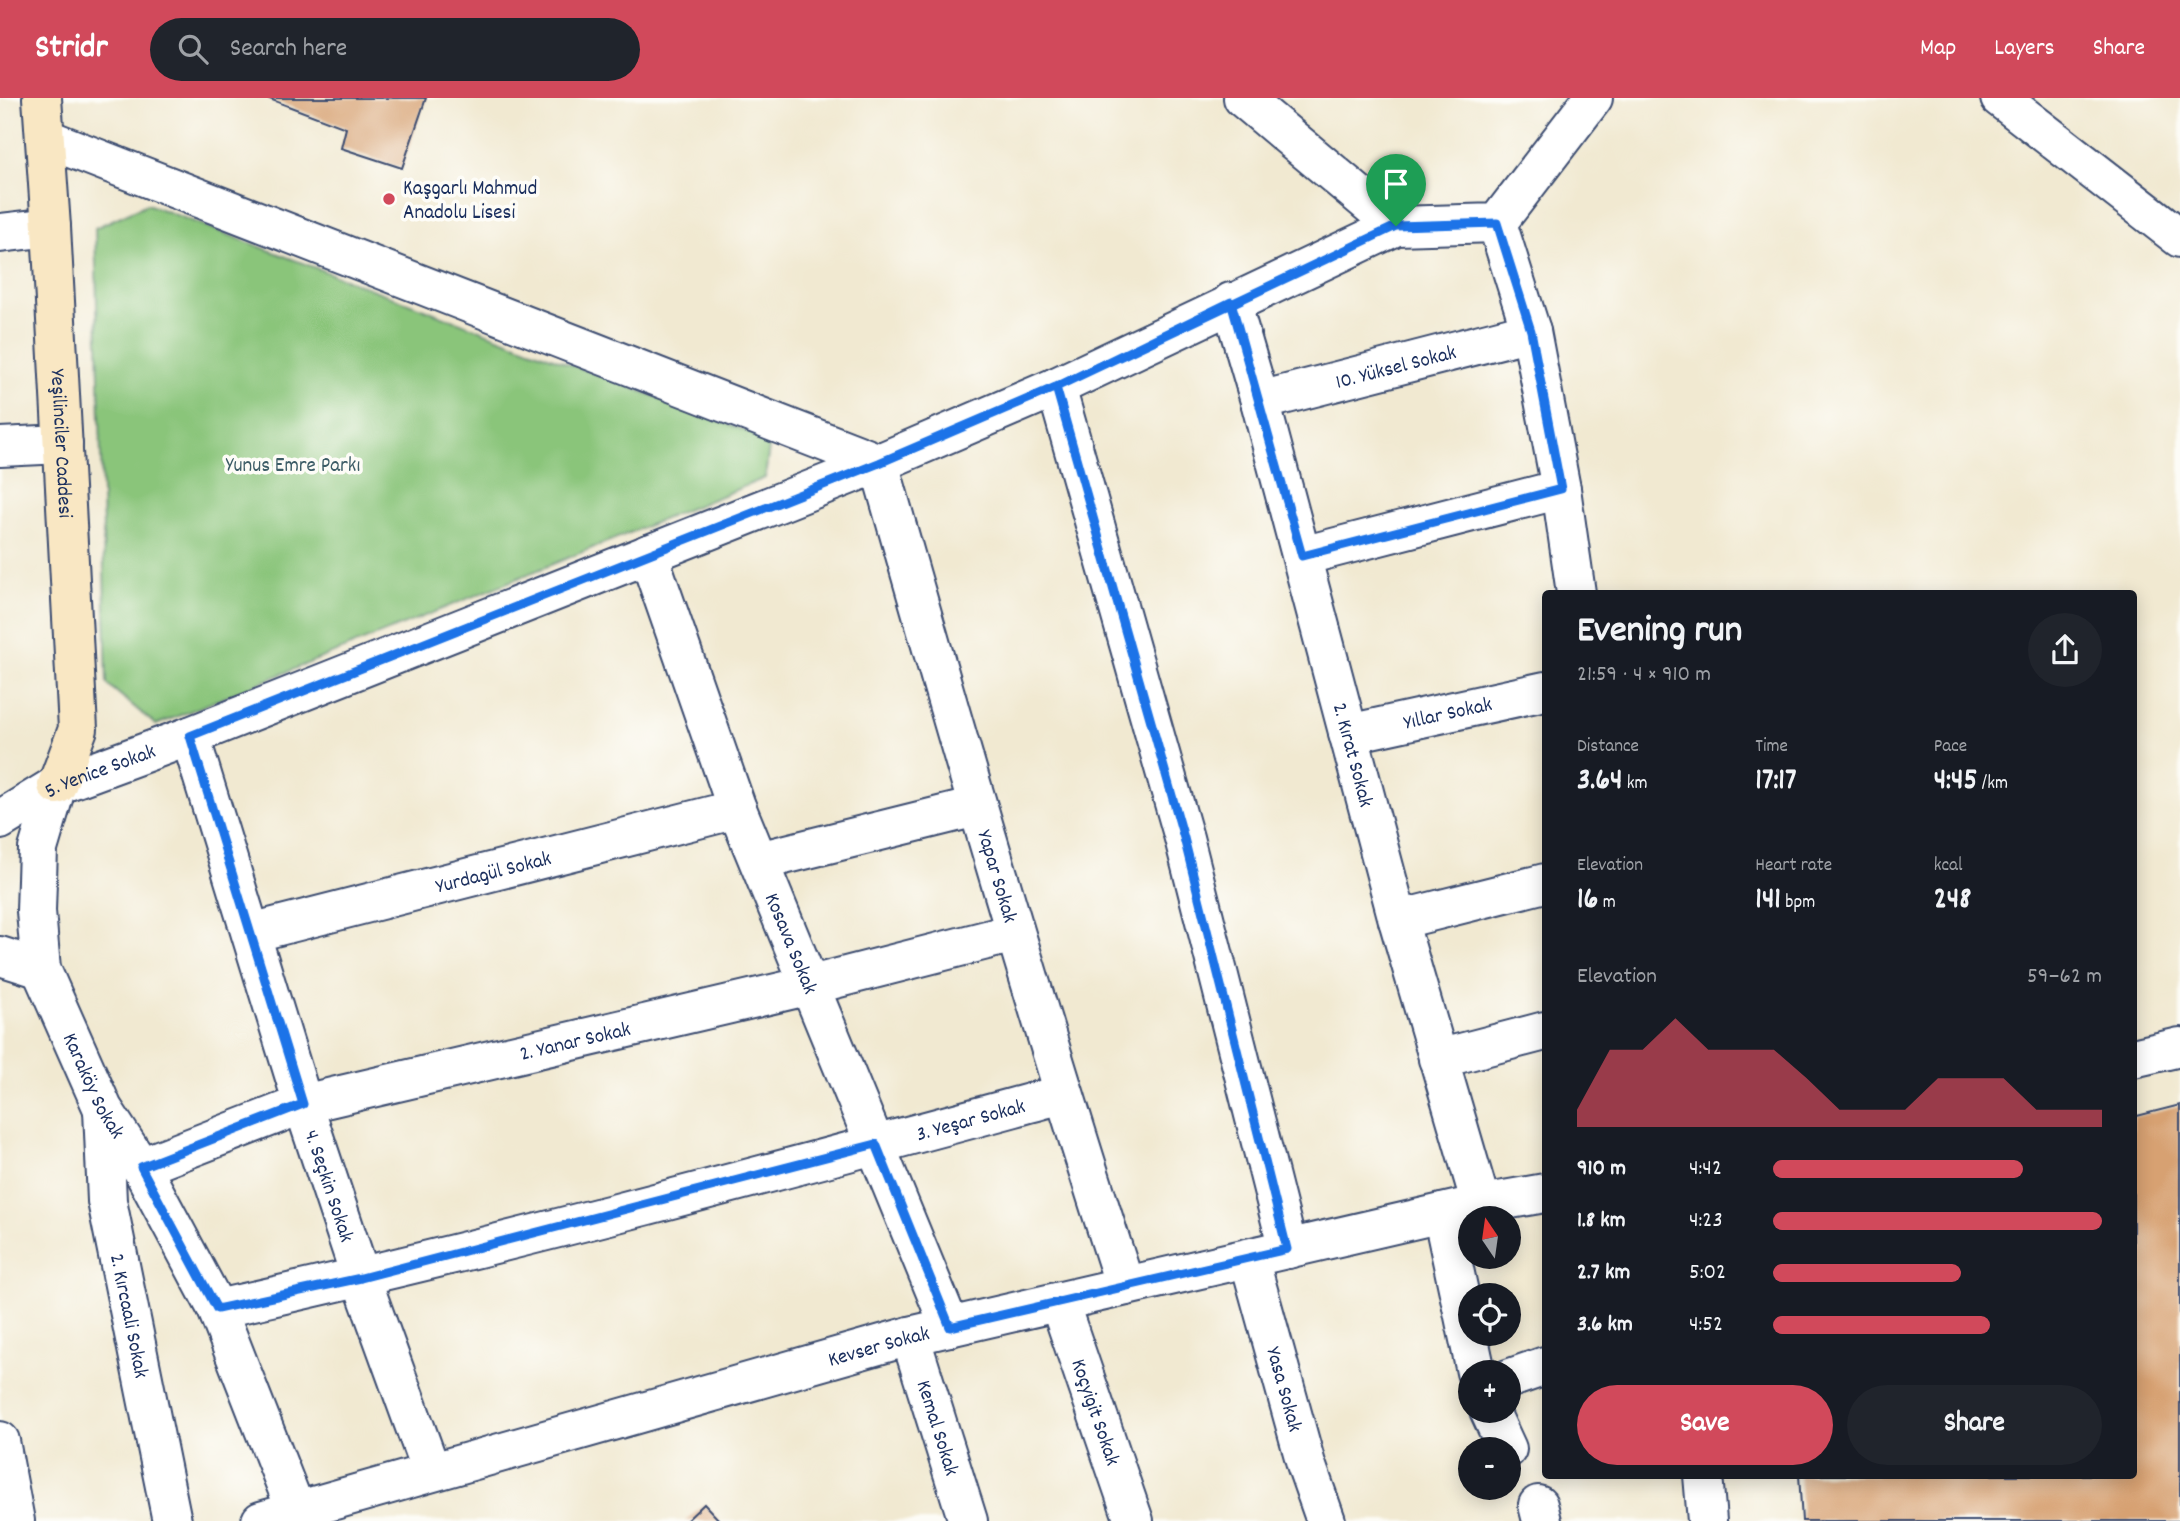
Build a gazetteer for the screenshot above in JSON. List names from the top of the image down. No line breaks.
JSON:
{"streets":{"main road":["Yeşilinciler Caddesi"],"street":["10. Yüksel Sokak","Yıllar Sokak","2. Kırat Sokak","5. Yenice Sokak","Yurdagül Sokak","Yapar Sokak","Kosava Sokak","2. Yanar Sokak","Karaköy Sokak","3. Yeşar Sokak","4. Seçkin Sokak","2. Kırcaali Sokak","Kevser Sokak","Yasa Sokak","Koçyigit Sokak","Kemal Sokak"]},"crossings":[["10. Yüksel Sokak","2. Kırat Sokak"],["Yeşilinciler Caddesi","5. Yenice Sokak"],["Yeşilinciler Caddesi","Karaköy Sokak"],["Yıllar Sokak","2. Kırat Sokak"],["2. Kırat Sokak","5. Yenice Sokak"],["2. Kırat Sokak","Kevser Sokak"],["5. Yenice Sokak","Yapar Sokak"],["5. Yenice Sokak","Kosava Sokak"],["5. Yenice Sokak","Karaköy Sokak"],["5. Yenice Sokak","4. Seçkin Sokak"],["Yurdagül Sokak","Kosava Sokak"],["Yurdagül Sokak","4. Seçkin Sokak"],["Yapar Sokak","2. Yanar Sokak"],["Yapar Sokak","3. Yeşar Sokak"],["Yapar Sokak","Kevser Sokak"],["Kosava Sokak","2. Yanar Sokak"],["Kosava Sokak","3. Yeşar Sokak"],["Kosava Sokak","Kevser Sokak"],["2. Yanar Sokak","Karaköy Sokak"],["2. Yanar Sokak","4. Seçkin Sokak"],["Karaköy Sokak","3. Yeşar Sokak"],["Karaköy Sokak","2. Kırcaali Sokak"],["Karaköy Sokak","Kevser Sokak"],["3. Yeşar Sokak","4. Seçkin Sokak"],["4. Seçkin Sokak","Kevser Sokak"],["Kevser Sokak","Yasa Sokak"],["Kevser Sokak","Koçyigit Sokak"],["Kevser Sokak","Kemal Sokak"]],"parks":["Yunus Emre Parkı"],"places":["Kaşgarlı Mahmud Anadolu Lisesi"],"north":"top","page":{"header":"Stridr","search":"Search here","nav":["Map","Layers","Share"],"heading":["Evening run","21:59 · 4 × 910 m"],"stats":[["Distance","3.64 km"],["Time","17:17"],["Pace","4:45 /km"],["Elevation","16 m"],["Heart rate","141 bpm"],["kcal","248"]],"chart":["Elevation","59–62 m"],"list":[{"name":"910 m","note":"4:42"},{"name":"1.8 km","note":"4:23"},{"name":"2.7 km","note":"5:02"},{"name":"3.6 km","note":"4:52"}],"map_buttons":["+","−"],"buttons":["Save","Share"]}}
